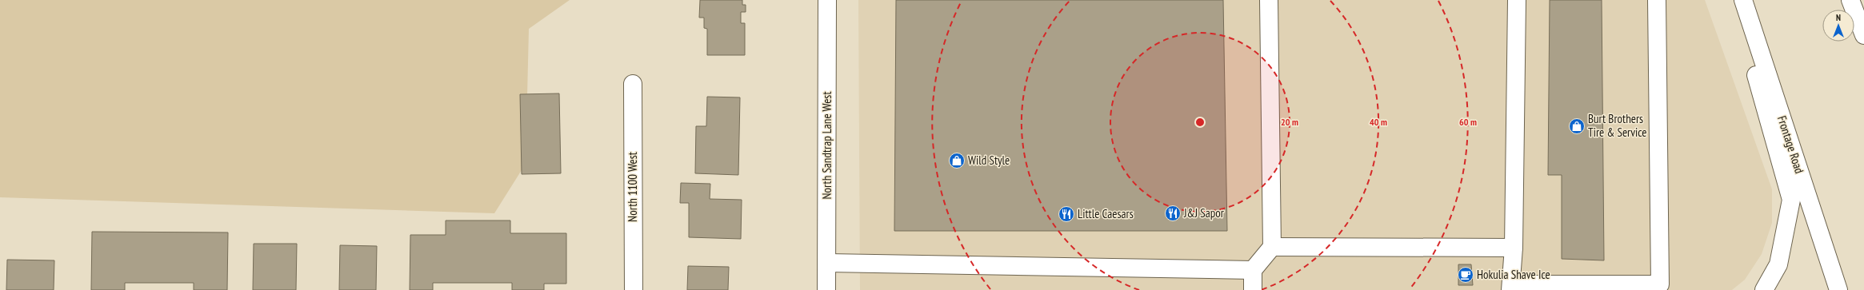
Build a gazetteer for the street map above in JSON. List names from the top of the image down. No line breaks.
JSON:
{"streets":{"main road":["Frontage Road","North Sandtrap Lane West","North 1100 West"]},"places":{"shop":["Burt Brothers Tire & Service","Wild Style"],"restaurant":["J&J Sapor","Little Caesars"],"cafe":["Hokulia Shave Ice"]},"north":"top","rings":["20 m","40 m","60 m"]}
